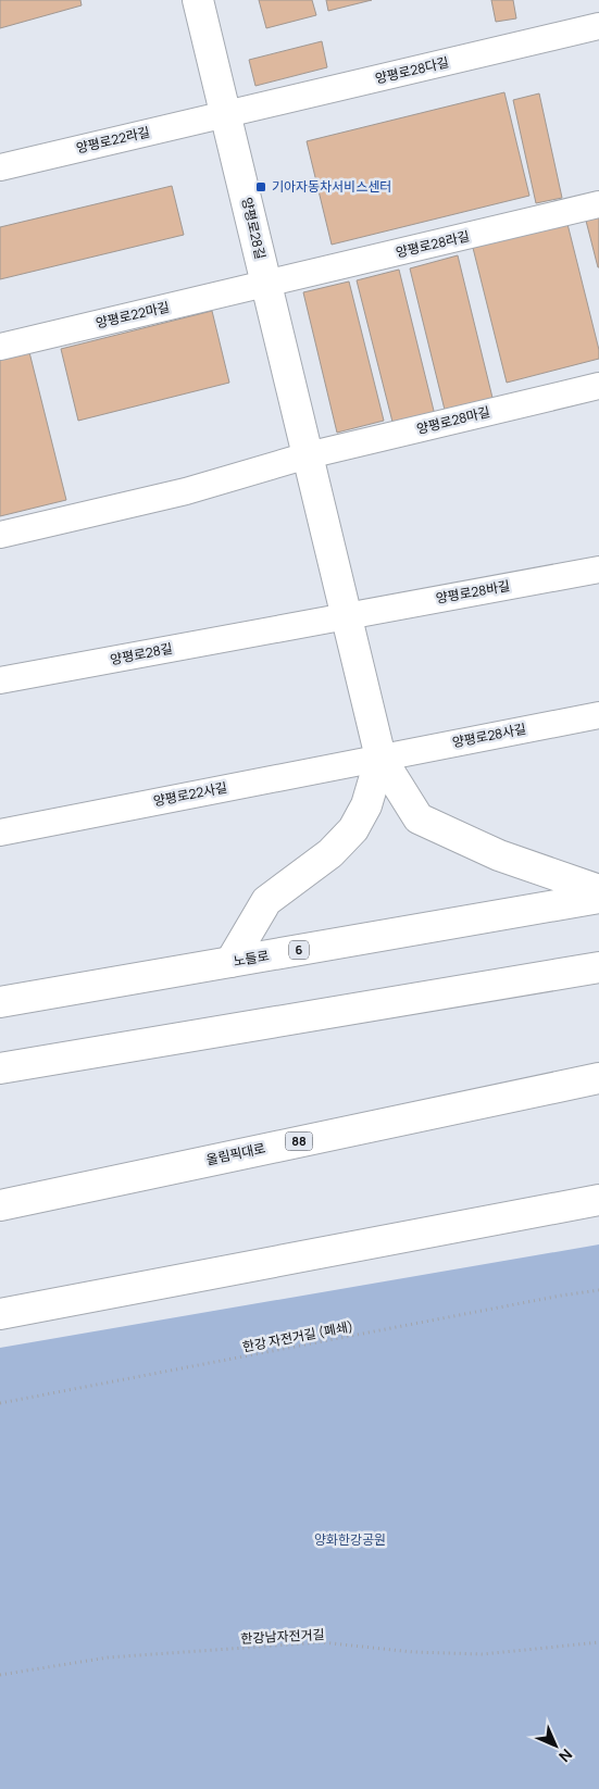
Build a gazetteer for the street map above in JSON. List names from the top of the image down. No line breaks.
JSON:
{"streets":{"main road":["양평로28길","6","노들로","88","올림픽대로"],"street":["양평로28다길","양평로22라길","양평로28라길","양평로22마길","양평로28마길","양평로28바길","양평로28사길","양평로22사길"],"path":["한강 자전거길 (폐쇄)","한강남자전거길"]},"crossings":[["양평로28다길","양평로22라길"],["양평로28다길","양평로28길"],["양평로22라길","양평로28길"],["양평로28길","양평로28라길"],["양평로28길","양평로22마길"],["양평로28길","양평로28마길"],["양평로28길","양평로28바길"],["양평로28길","양평로28사길"],["양평로28길","양평로22사길"],["양평로28라길","양평로22마길"],["양평로28사길","양평로22사길"]],"parks":["양화한강공원"],"places":{"transit":["기아자동차서비스센터"]},"north":"bottom right"}
